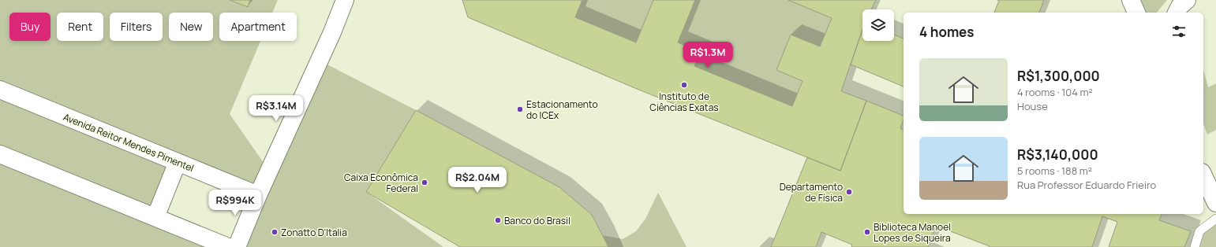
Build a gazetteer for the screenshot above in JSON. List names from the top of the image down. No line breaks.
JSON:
{"streets":{"street":["Avenida Reitor Mendes Pimentel"]},"places":["Instituto de Ciências Exatas","Estacionamento do ICEx","Caixa Econômica Federal","Departamento de Física","Banco do Brasil","Zonatto D'Italia","Biblioteca Manoel Lopes de Siqueira"],"page":{"chip":["Buy","Rent","Filters","New","Apartment"],"heading":"4 homes","price":["R$1.3M","R$3.14M","R$2.04M","R$994K"],"list":[{"name":"R$1,300,000","note":"4 rooms · 104 m² · House"},{"name":"R$3,140,000","note":"5 rooms · 188 m² · Rua Professor Eduardo Frieiro"}]}}
